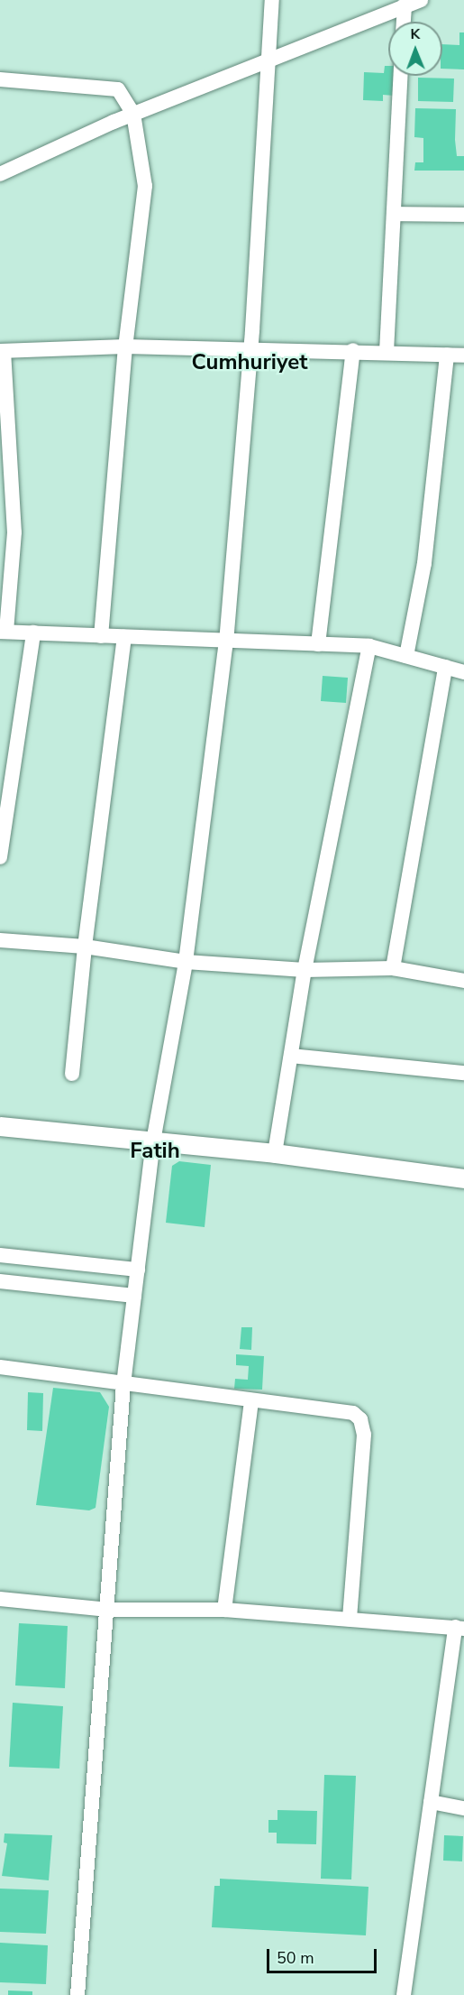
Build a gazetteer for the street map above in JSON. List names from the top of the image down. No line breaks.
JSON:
{"districts":["Cumhuriyet","Fatih"],"scale_bar":"50 m","north":"top"}
